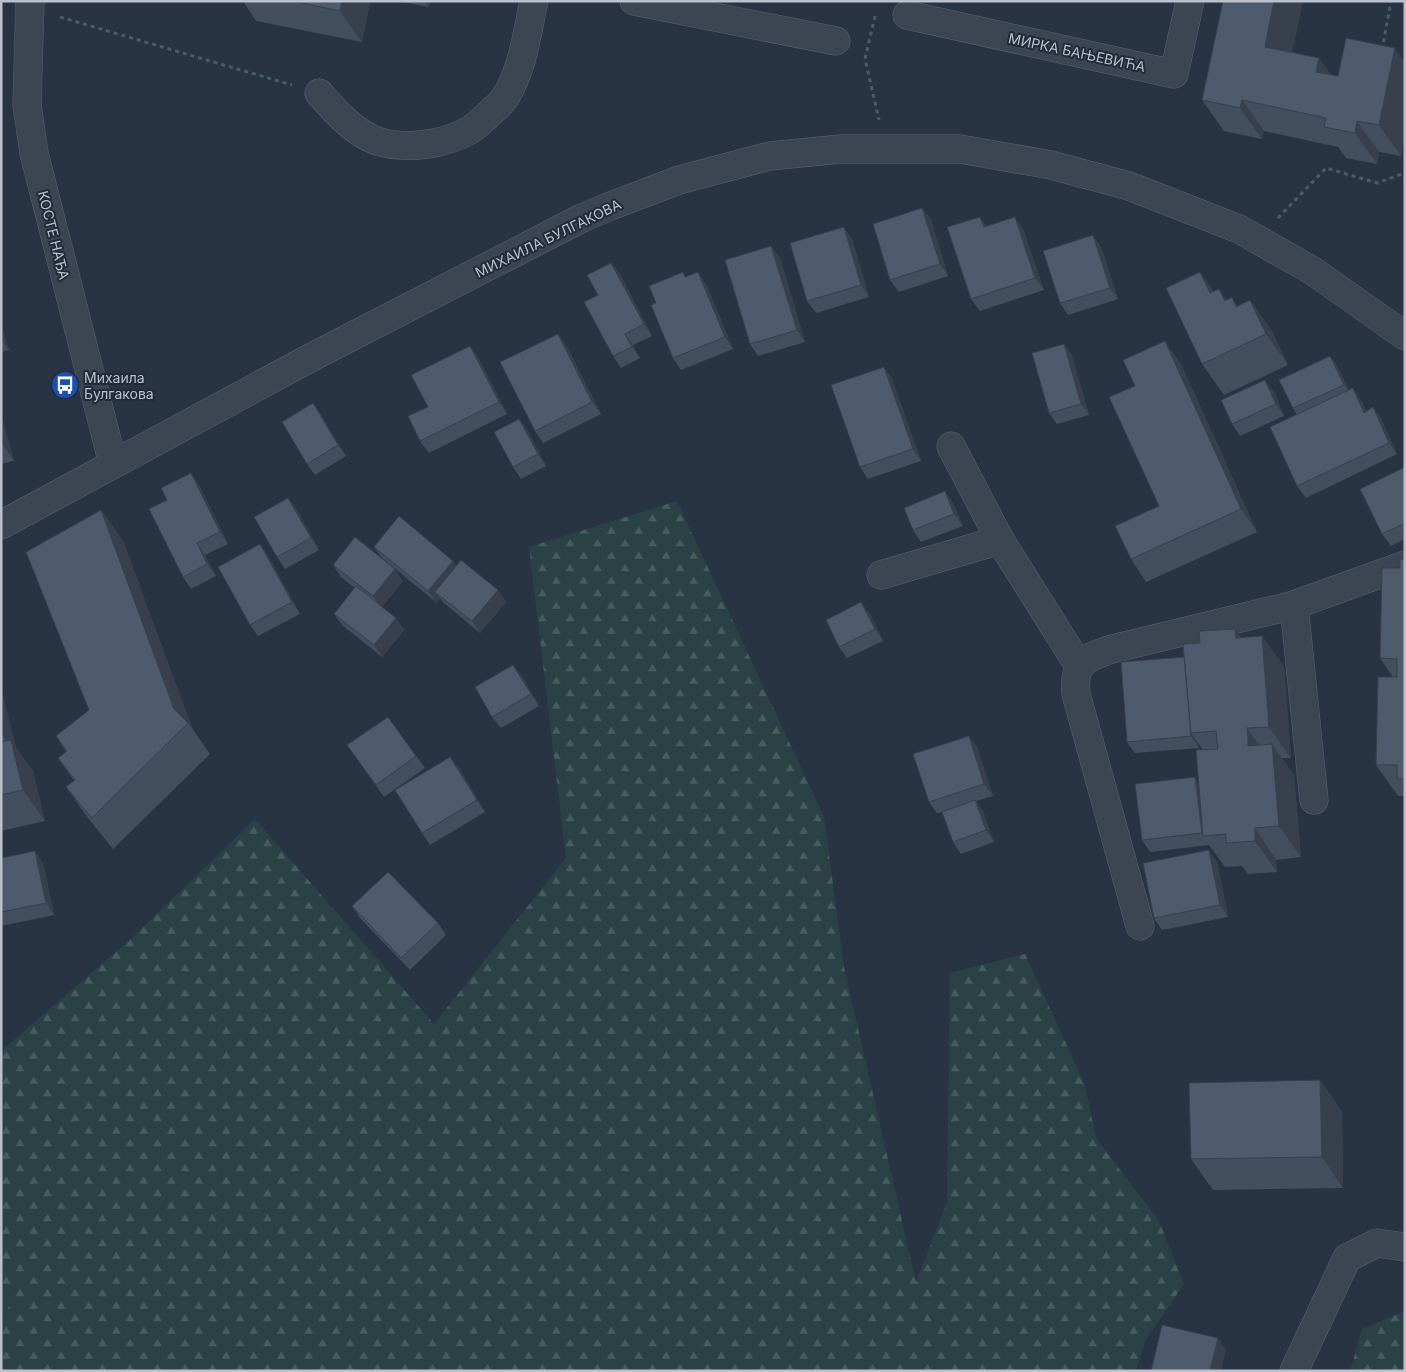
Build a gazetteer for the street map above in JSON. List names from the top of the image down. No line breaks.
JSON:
{"streets":{"street":["МИРКА БАЊЕВИЋА","КОСТЕ НАЂА","МИХАИЛА БУЛГАКОВА"]},"crossings":[["КОСТЕ НАЂА","МИХАИЛА БУЛГАКОВА"]],"places":{"bus stop":["Михаила Булгакова"]}}
